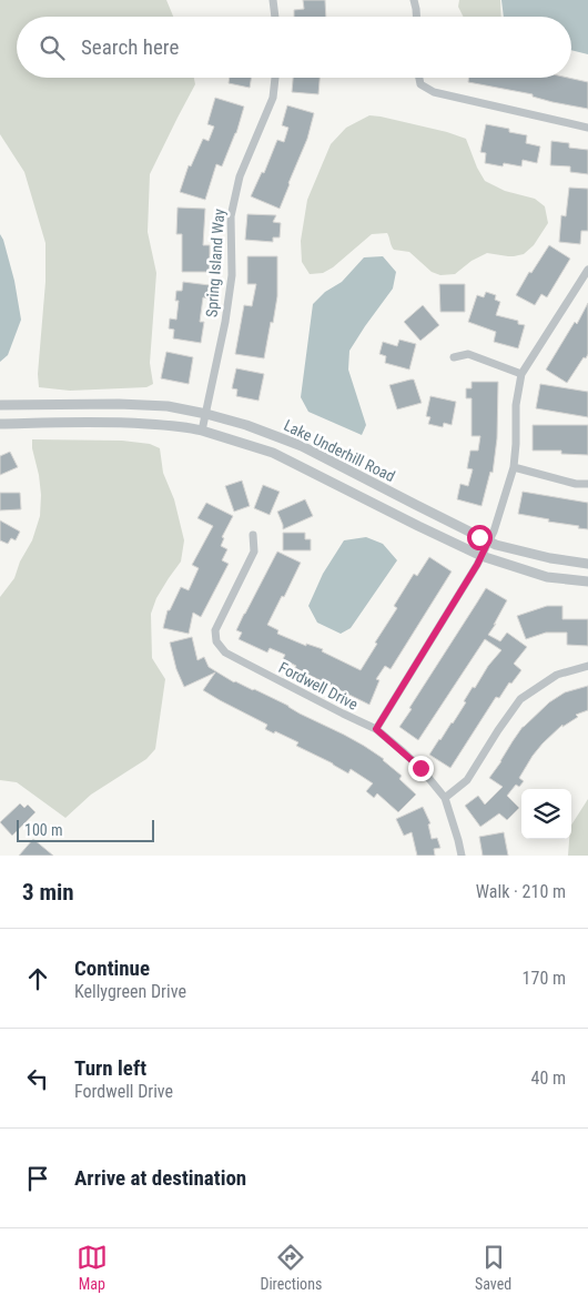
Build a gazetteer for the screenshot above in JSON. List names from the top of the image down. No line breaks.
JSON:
{"streets":{"street":["Spring Island Way","Lake Underhill Road","Fordwell Drive"]},"crossings":[["Spring Island Way","Lake Underhill Road"]],"scale_bar":"100 m","page":{"search":"Search here","scale":"100 m","heading":["3 min","Walk · 210 m"],"list":[["Continue","Kellygreen Drive","170 m"],["Turn left","Fordwell Drive","40 m"],"Arrive at destination"],"nav":["Map","Directions","Saved"]}}
